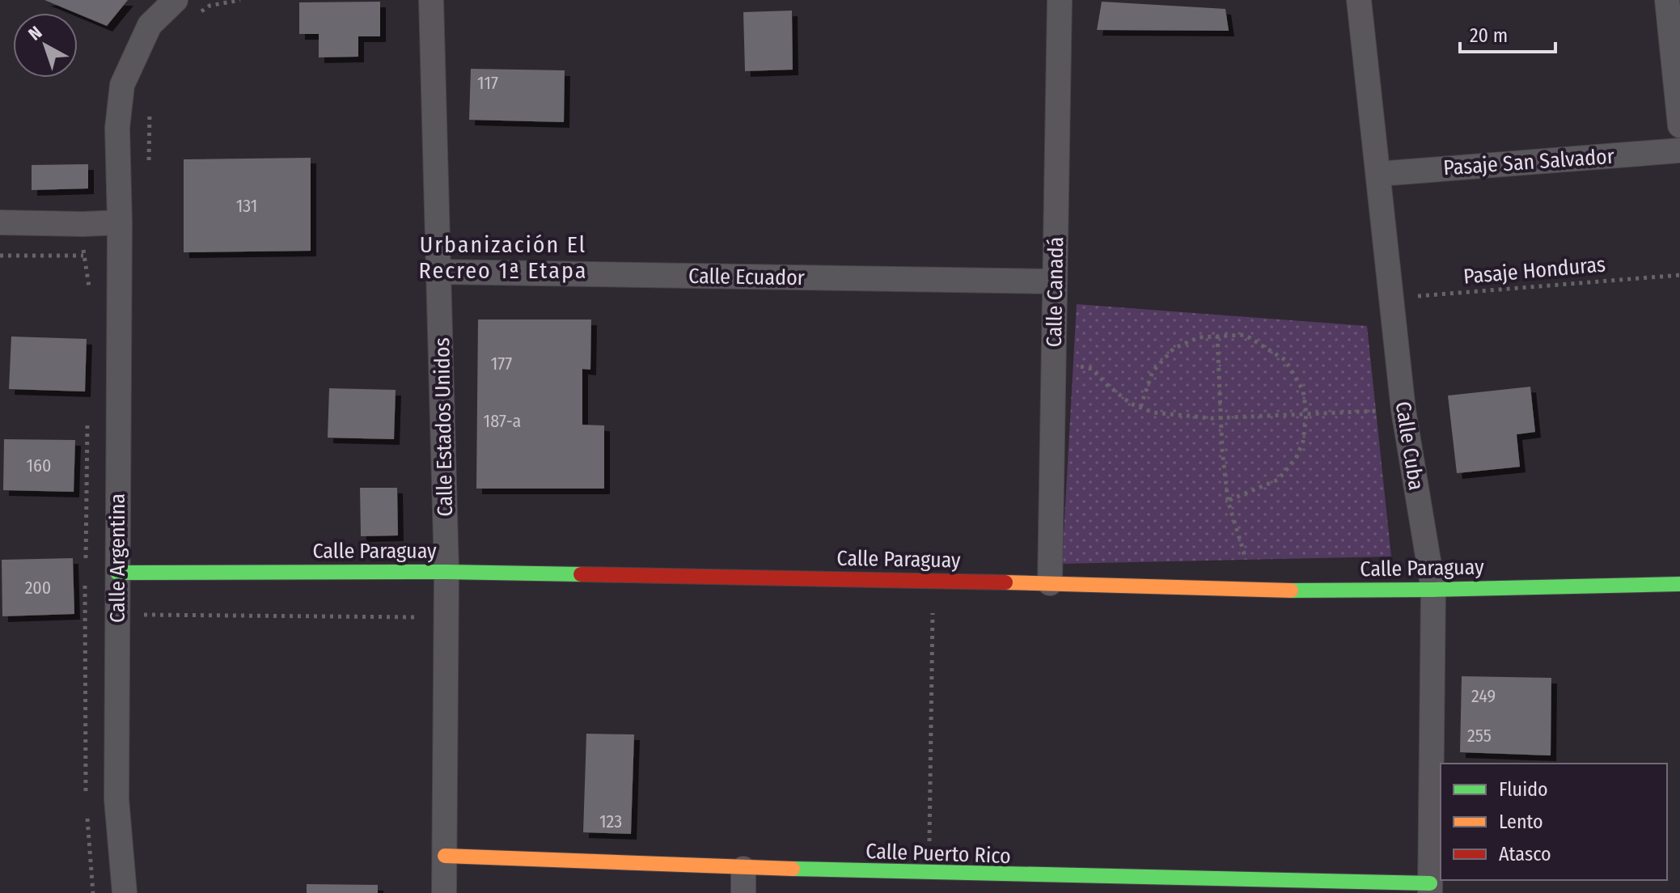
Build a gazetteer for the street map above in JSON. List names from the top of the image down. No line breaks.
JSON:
{"streets":{"street":["Pasaje San Salvador","Calle Ecuador","Calle Canadá","Calle Estados Unidos","Calle Cuba","Calle Paraguay","Calle Argentina","Calle Puerto Rico"],"path":["Pasaje Honduras"]},"crossings":[["Pasaje San Salvador","Calle Cuba"],["Pasaje Honduras","Calle Cuba"],["Calle Ecuador","Calle Canadá"],["Calle Ecuador","Calle Estados Unidos"],["Calle Canadá","Calle Paraguay"],["Calle Estados Unidos","Calle Paraguay"],["Calle Estados Unidos","Calle Puerto Rico"],["Calle Cuba","Calle Paraguay"],["Calle Cuba","Calle Puerto Rico"],["Calle Paraguay","Calle Argentina"]],"districts":["Urbanización El Recreo 1ª Etapa"],"house_numbers":["117","131","177","187-a","160","200","249","255","123"],"legend":["Fluido","Lento","Atasco"],"scale_bar":"20 m","north":"top left"}
